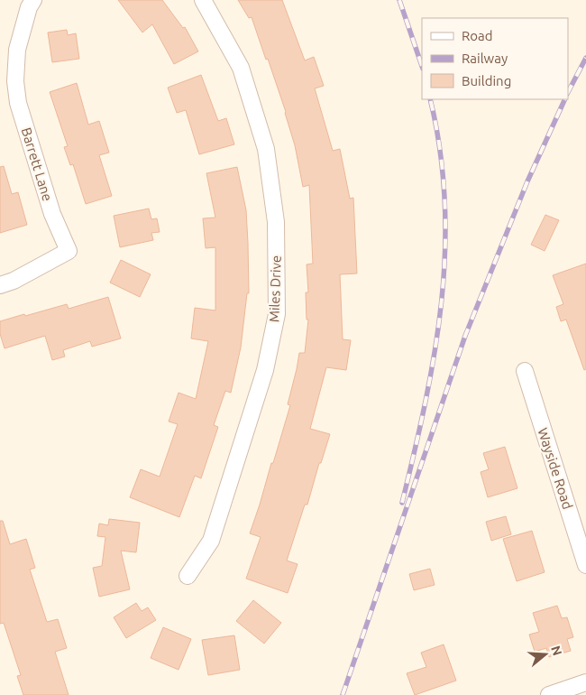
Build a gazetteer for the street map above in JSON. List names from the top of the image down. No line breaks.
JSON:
{"streets":{"street":["Barrett Lane","Miles Drive","Wayside Road"]},"legend":["Road","Railway","Building"],"north":"right"}
